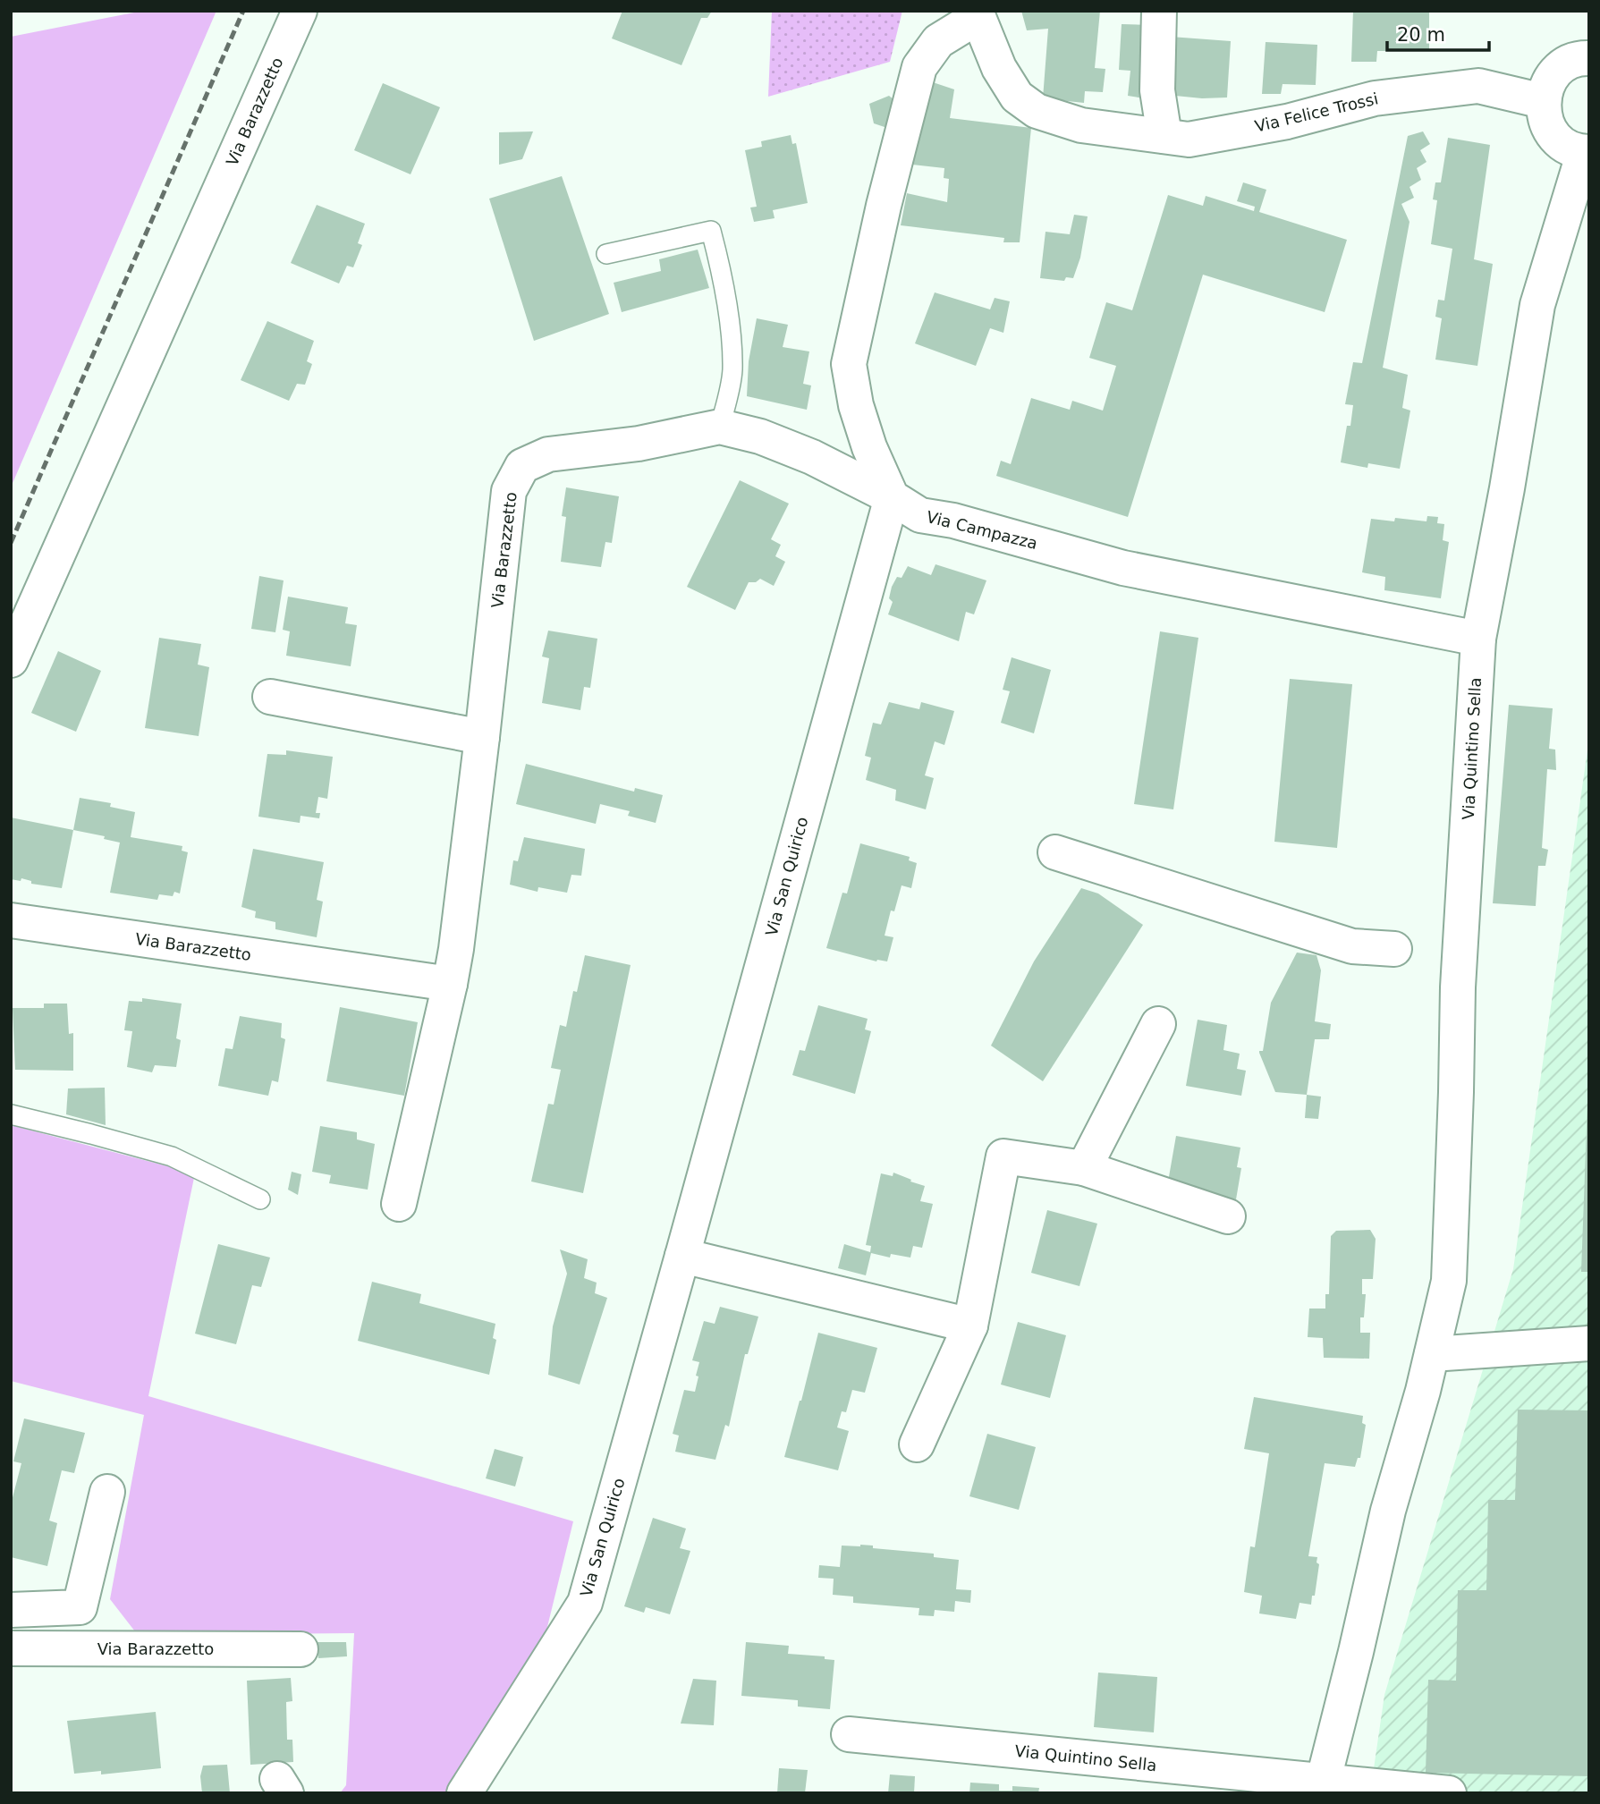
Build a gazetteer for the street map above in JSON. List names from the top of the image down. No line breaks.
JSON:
{"streets":{"street":["Via Barazzetto","Via Felice Trossi","Via Campazza","Via Quintino Sella","Via San Quirico"]},"crossings":[["Via Barazzetto","Via Campazza"],["Via Barazzetto","Via San Quirico"],["Via Campazza","Via Quintino Sella"],["Via Campazza","Via San Quirico"]],"scale_bar":"20 m"}
